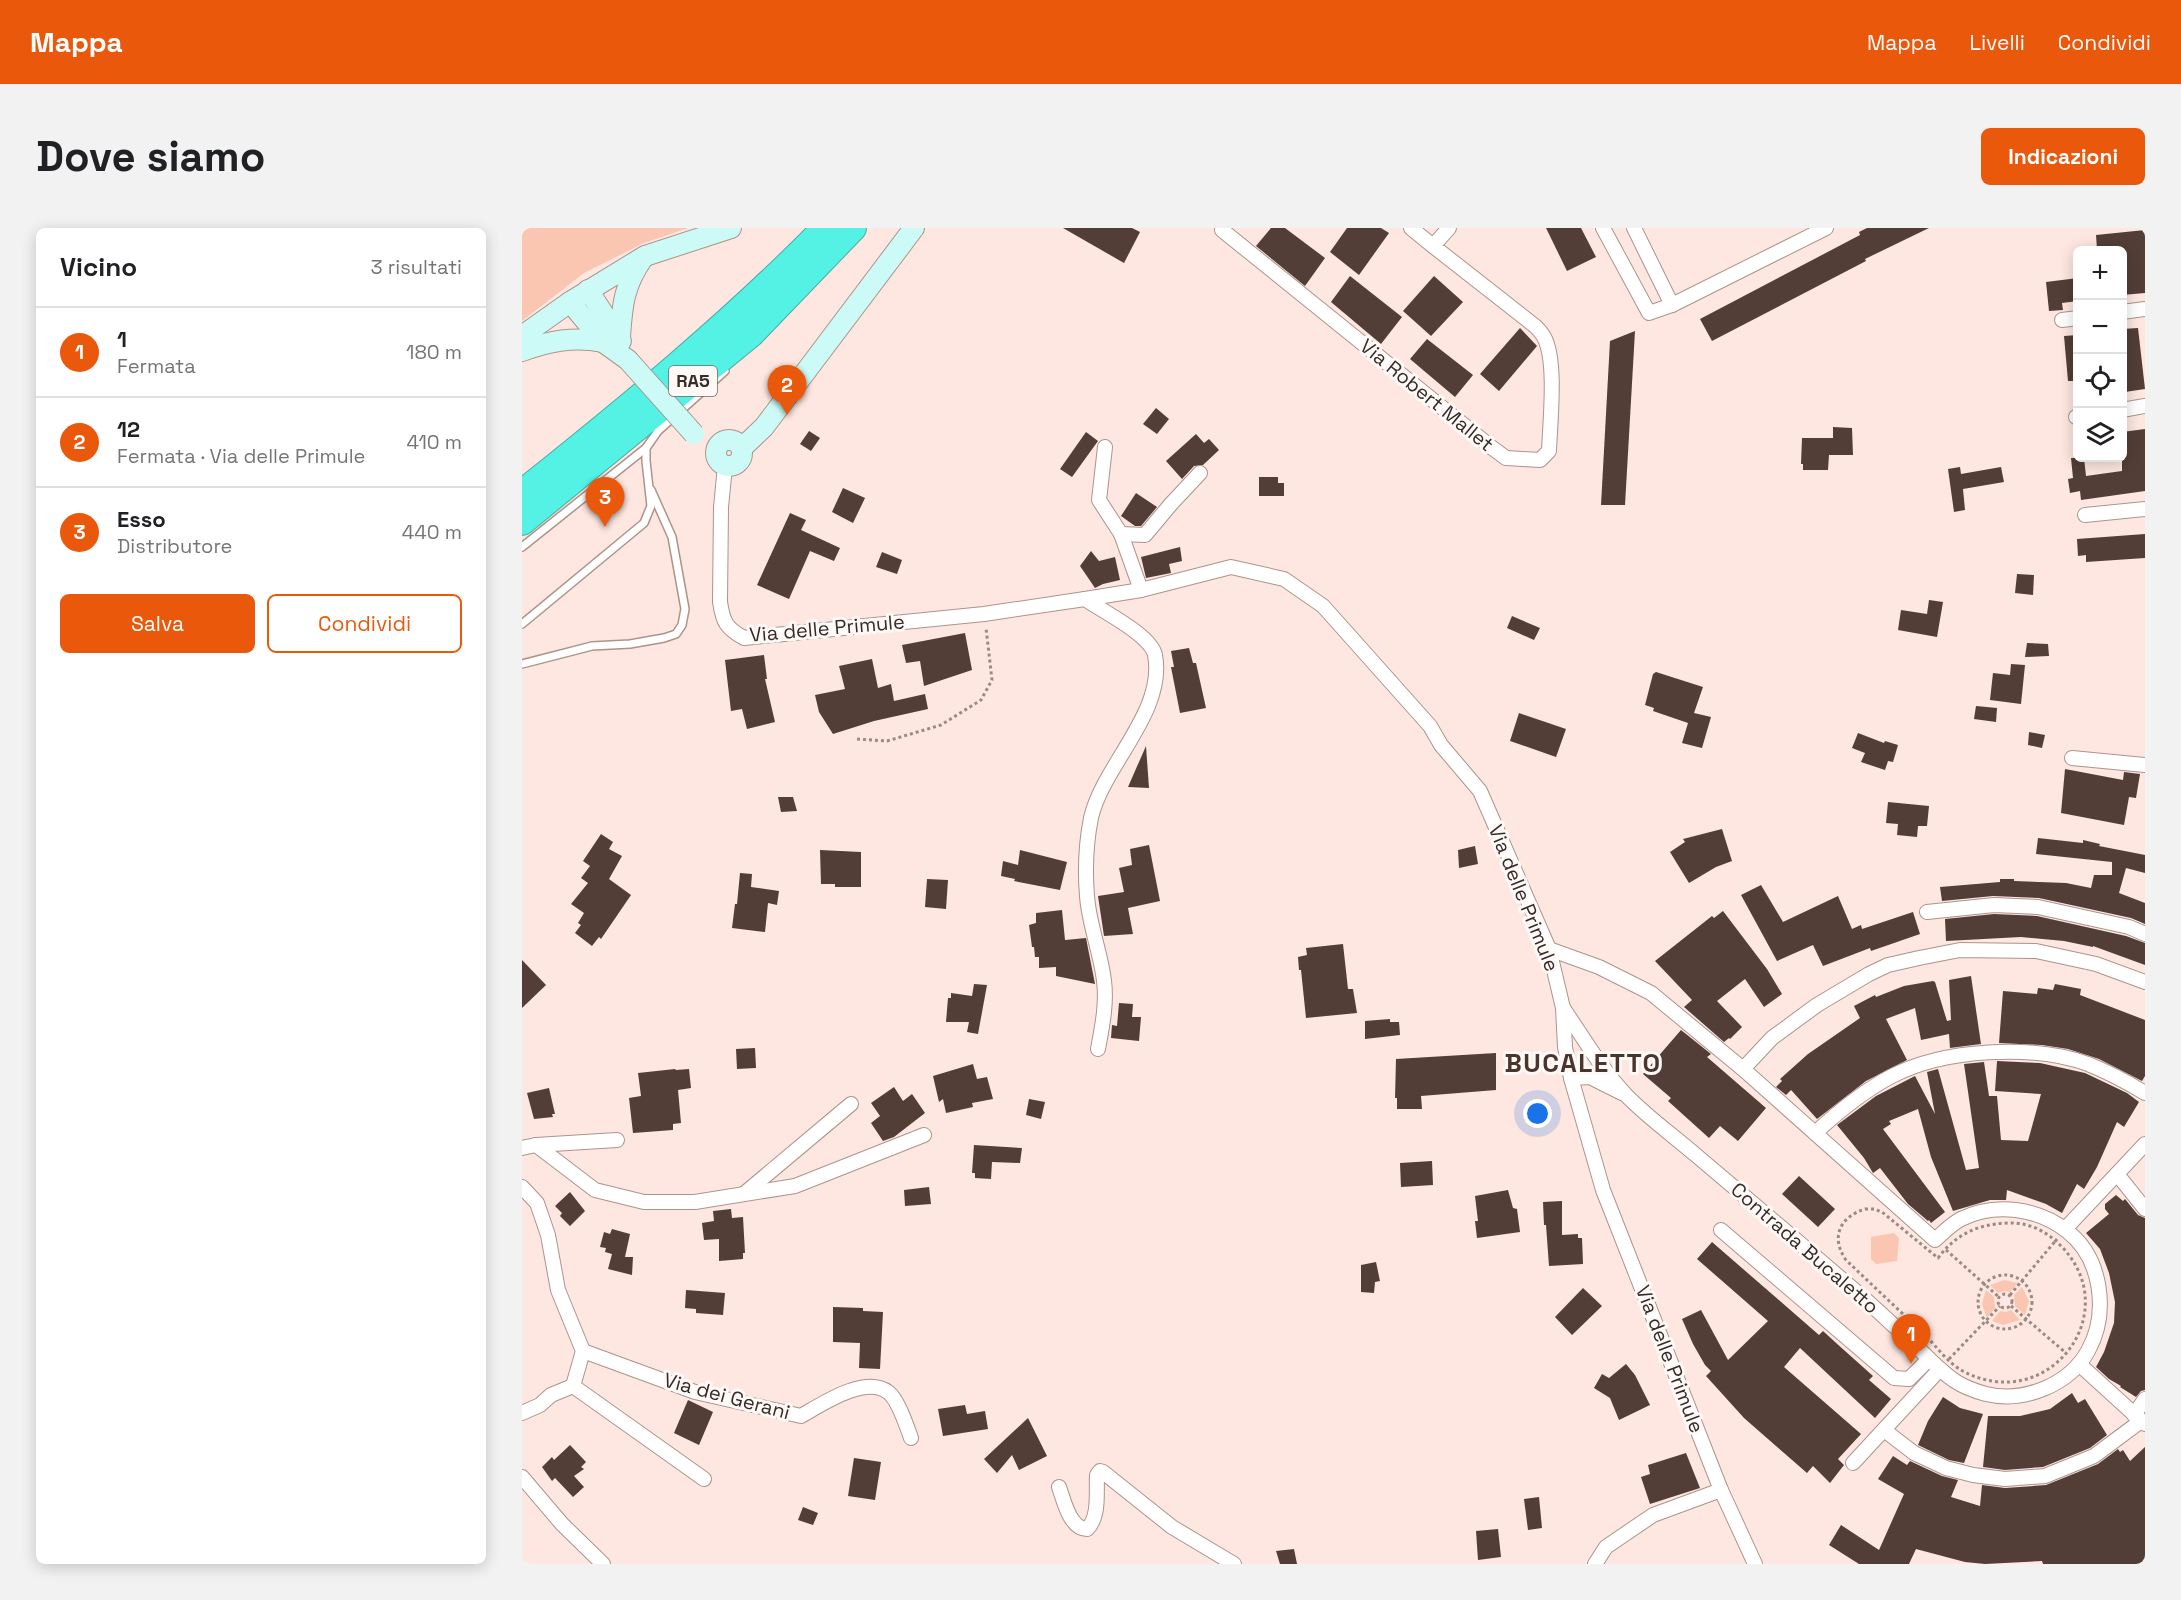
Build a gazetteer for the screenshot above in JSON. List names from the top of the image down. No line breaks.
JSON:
{"streets":{"highway":["RA5"],"street":["Via Robert Mallet","Via delle Primule","Contrada Bucaletto","Via dei Gerani"]},"districts":["BUCALETTO"],"page":{"header":"Mappa","nav":["Mappa","Livelli","Condividi"],"buttons":["Indicazioni",["Salva","Condividi"]],"title":"Dove siamo","heading":["Vicino","3 risultati"],"map_buttons":["+","−"],"list":[{"mark":"1","name":"1","note":"Fermata","value":"180 m"},{"mark":"2","name":"12","note":"Fermata · Via delle Primule","value":"410 m"},{"mark":"3","name":"Esso","note":"Distributore","value":"440 m"}],"pins":["2","3","1"]}}
